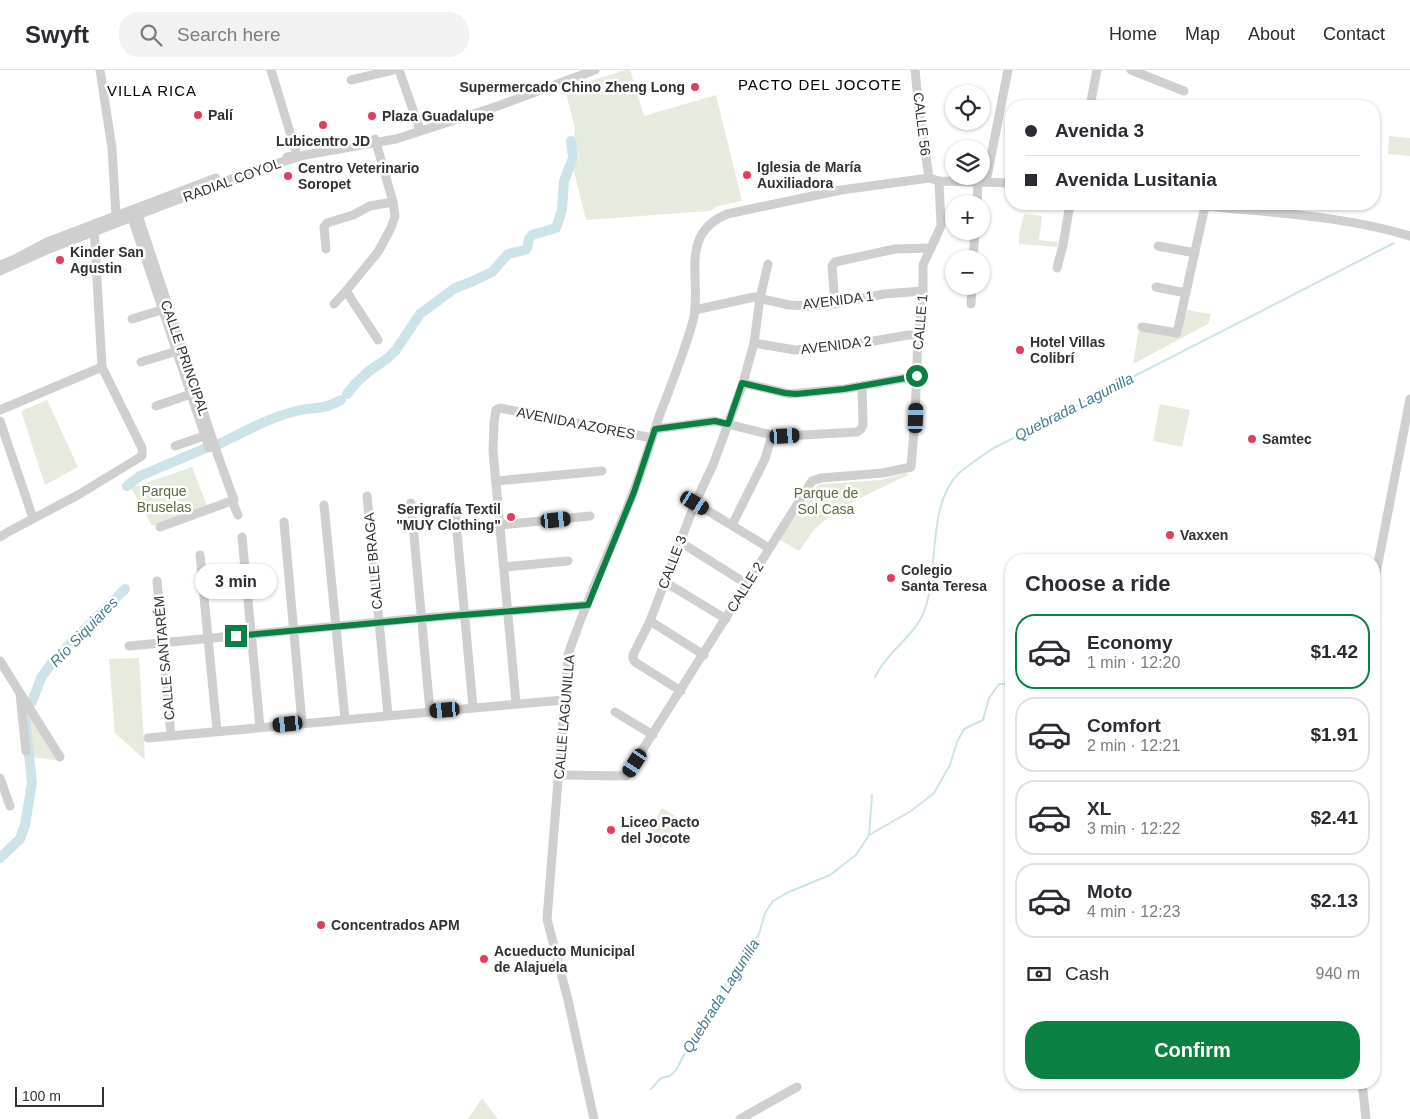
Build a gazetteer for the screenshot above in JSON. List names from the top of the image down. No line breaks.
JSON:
{"streets":{"street":["CALLE 56","RADIAL COYOL","AVENIDA 1","CALLE 1","AVENIDA 2","CALLE PRINCIPAL","AVENIDA AZORES","CALLE BRAGA","CALLE 3","CALLE 2","CALLE SANTARÉM","CALLE LAGUNILLA"]},"crossings":[["CALLE 56","CALLE LAGUNILLA"],["RADIAL COYOL","CALLE PRINCIPAL"],["AVENIDA 1","CALLE 1"],["AVENIDA 1","CALLE 3"],["AVENIDA 1","CALLE LAGUNILLA"],["CALLE 1","AVENIDA 2"],["CALLE 1","CALLE 2"],["CALLE 1","CALLE LAGUNILLA"],["AVENIDA 2","CALLE 3"],["AVENIDA AZORES","CALLE LAGUNILLA"],["CALLE 3","CALLE 2"]],"districts":["PACTO DEL JOCOTE","VILLA RICA"],"water":["Quebrada Lagunilla","Río Siquiares"],"parks":["Parque Bruselas","Parque de Sol Casa"],"places":["Supermercado Chino Zheng Long","Palí","Plaza Guadalupe","Lubicentro JD","Iglesia de María Auxiliadora","Centro Veterinario Soropet","Kinder San Agustin","Hotel Villas Colibrí","Samtec","Serigrafía Textil \"MUY Clothing\"","Vaxxen","Colegio Santa Teresa","Liceo Pacto del Jocote","Concentrados APM","Acueducto Municipal de Alajuela"],"scale_bar":"100 m","page":{"header":"Swyft","search":"Search here","nav":["Home","Map","About","Contact"],"map_buttons":["+","−"],"banner":["Avenida 3","Avenida Lusitania"],"heading":"Choose a ride","bubble":"3 min","list":[{"name":"Economy","note":"1 min · 12:20","value":"$1.42"},{"name":"Comfort","note":"2 min · 12:21","value":"$1.91"},{"name":"XL","note":"3 min · 12:22","value":"$2.41"},{"name":"Moto","note":"4 min · 12:23","value":"$2.13"}],"pay":["Cash","940 m"],"buttons":"Confirm","scale":"100 m"}}
